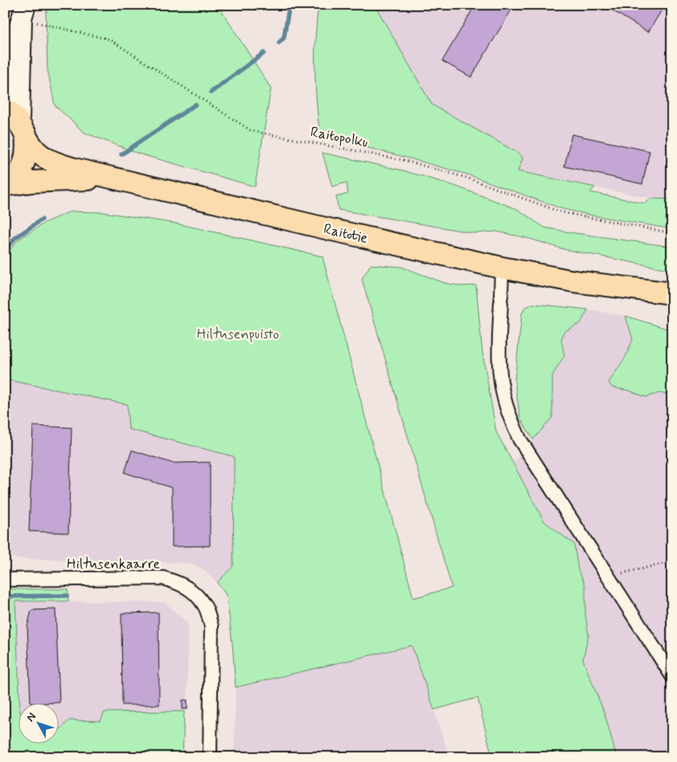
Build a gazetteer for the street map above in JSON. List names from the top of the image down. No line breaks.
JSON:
{"streets":{"main road":["Raitotie"],"street":["Hiltusenkaarre"],"path":["Raitopolku"]},"parks":["Hiltusenpuisto"],"north":"top left"}
